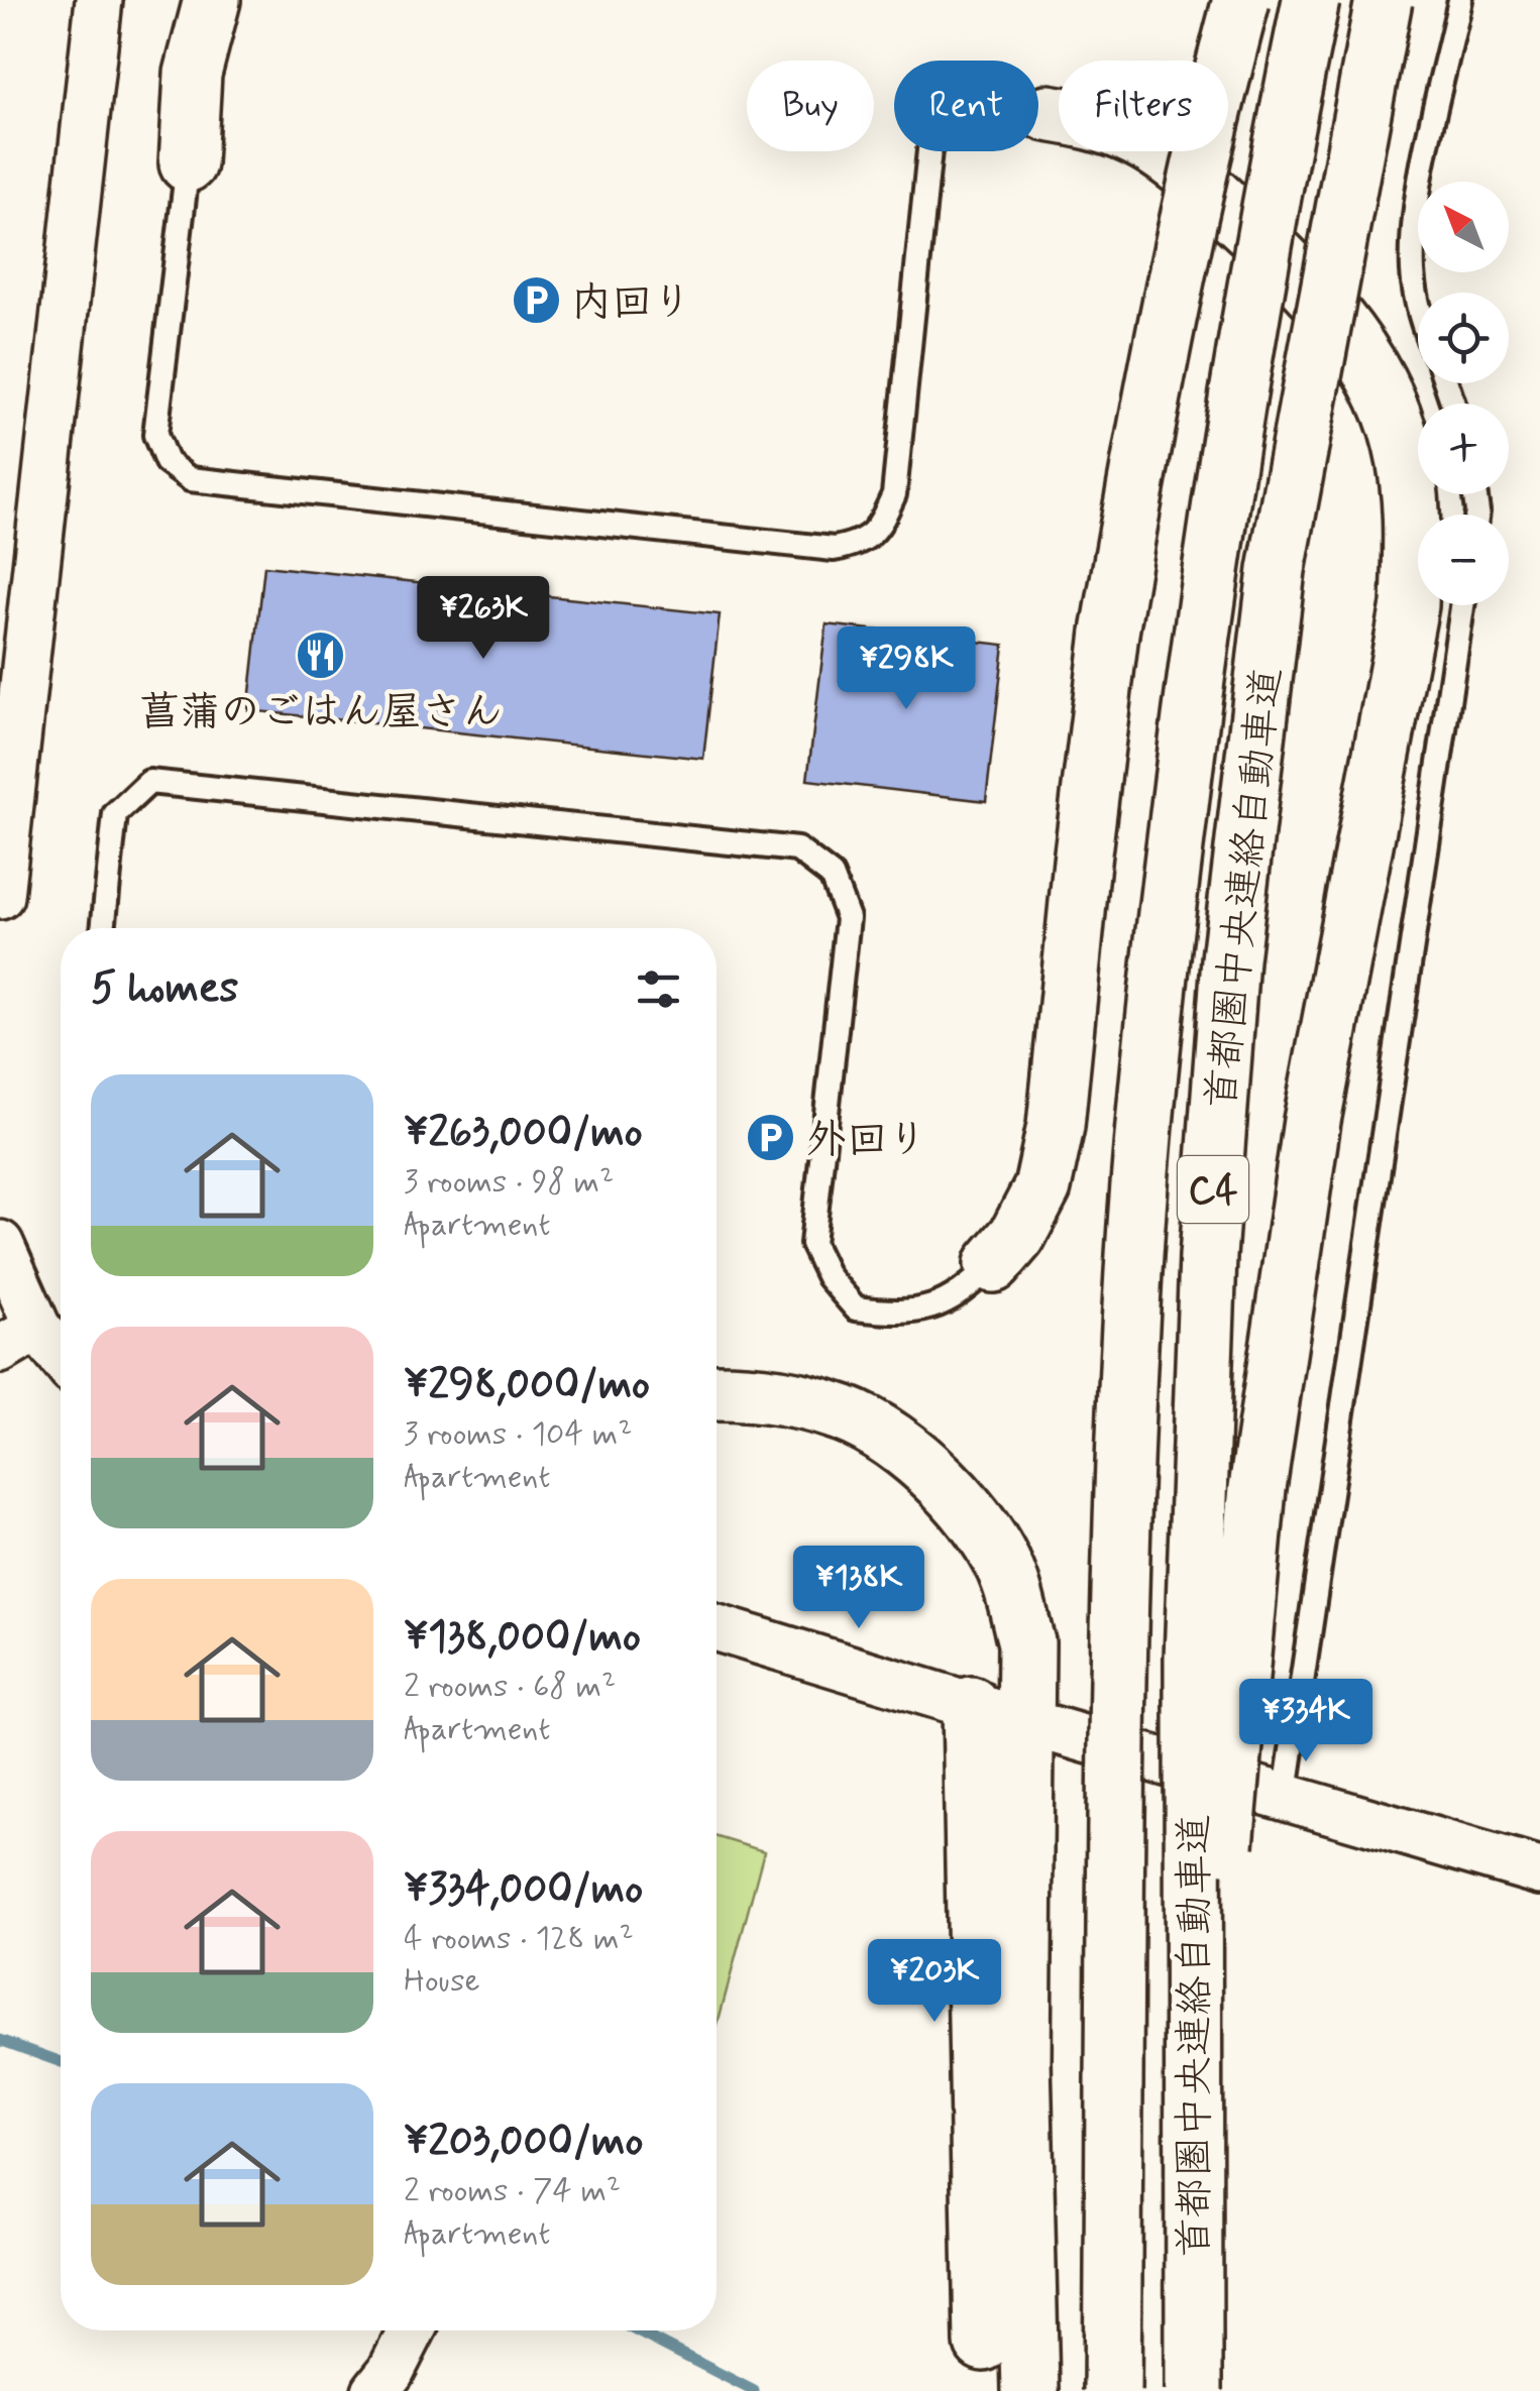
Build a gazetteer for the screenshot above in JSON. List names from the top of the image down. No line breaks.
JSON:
{"streets":{"main road":["首都圏中央連絡自動車道","C4"]},"places":{"parking":["内回り","外回り"],"restaurant":["菖蒲のごはん屋さん"]},"north":"top left","page":{"chip":["Buy","Rent","Filters"],"map_buttons":["+","−"],"price":["¥263K","¥298K","¥138K","¥334K","¥203K"],"heading":"5 homes","list":[{"name":"¥263,000/mo","note":"3 rooms · 98 m² · Apartment"},{"name":"¥298,000/mo","note":"3 rooms · 104 m² · Apartment"},{"name":"¥138,000/mo","note":"2 rooms · 68 m² · Apartment"},{"name":"¥334,000/mo","note":"4 rooms · 128 m² · House"},{"name":"¥203,000/mo","note":"2 rooms · 74 m² · Apartment"}]}}
